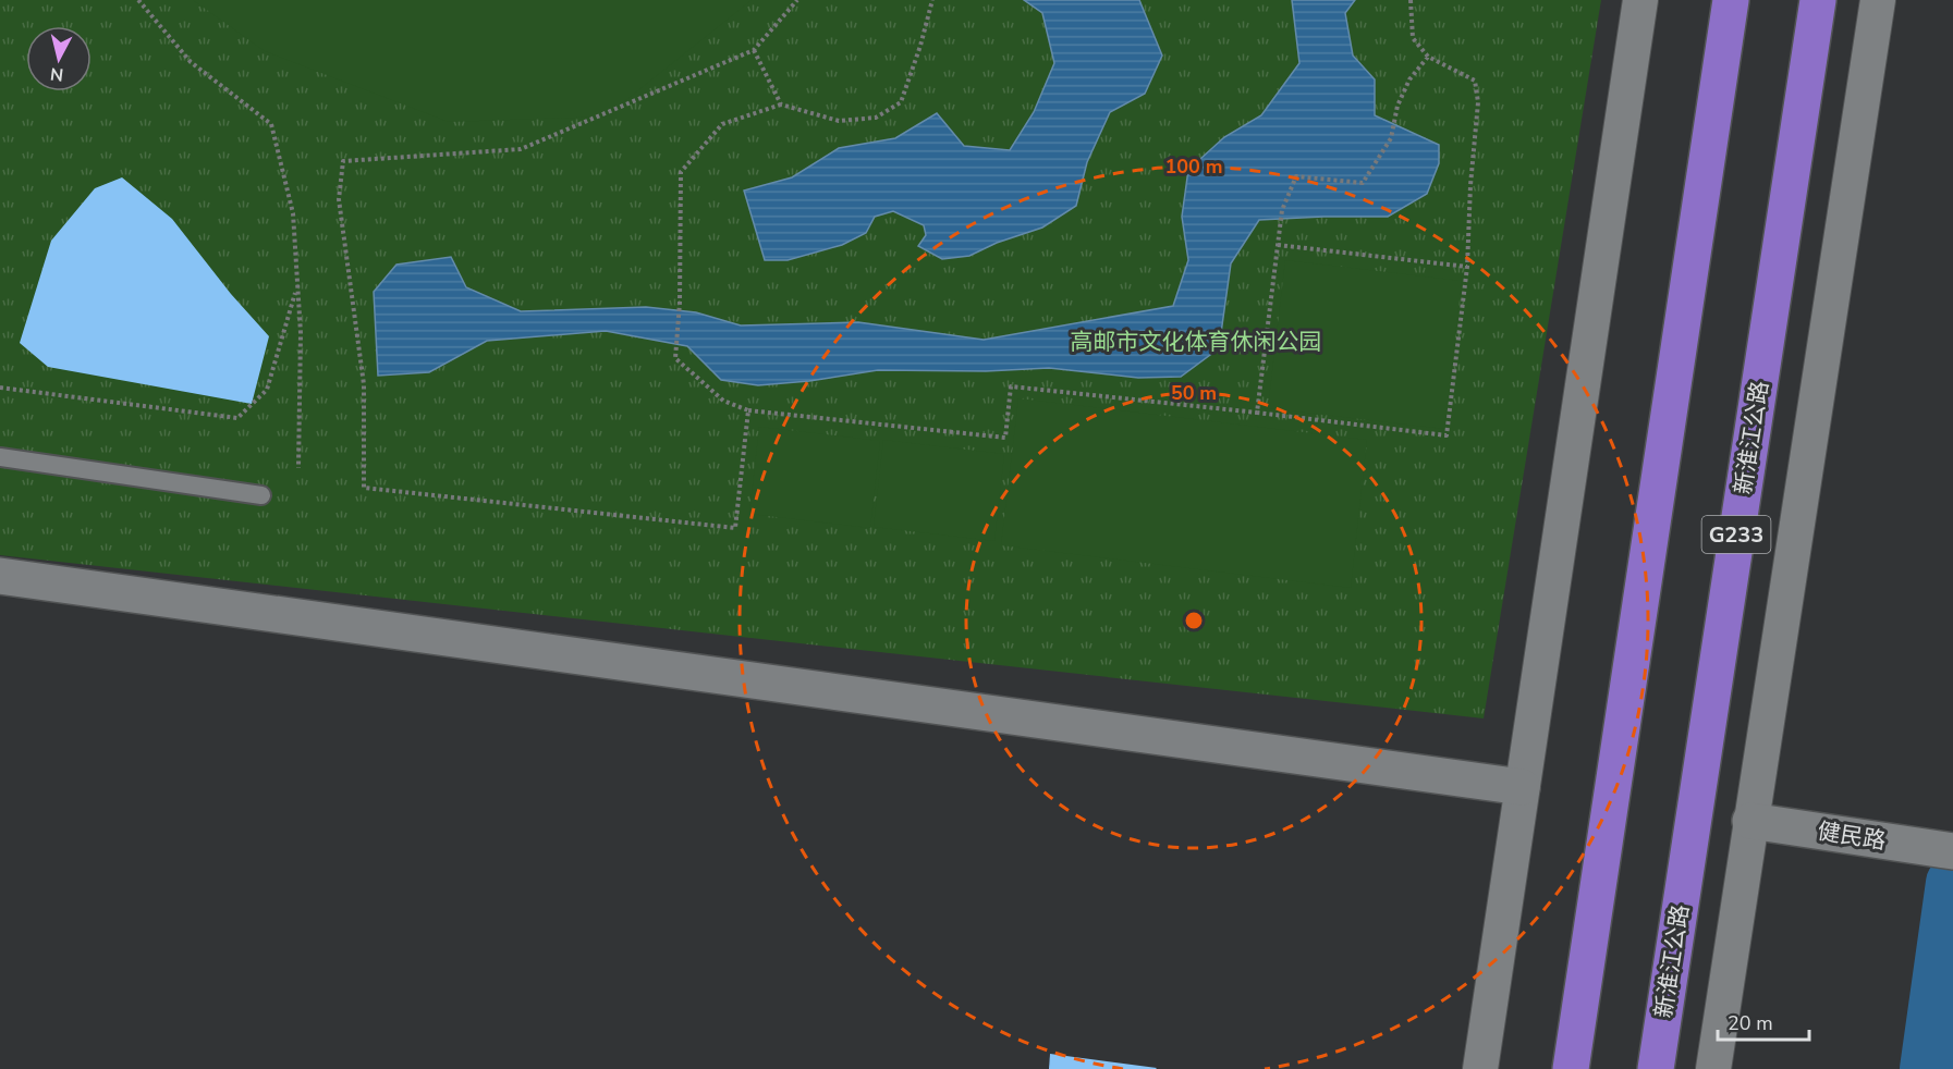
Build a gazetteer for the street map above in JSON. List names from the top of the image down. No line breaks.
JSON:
{"streets":{"highway":["新淮江公路","G233"],"street":["健民路"]},"parks":["高邮市文化体育休闲公园"],"scale_bar":"20 m","north":"bottom","rings":["100 m","50 m"]}
